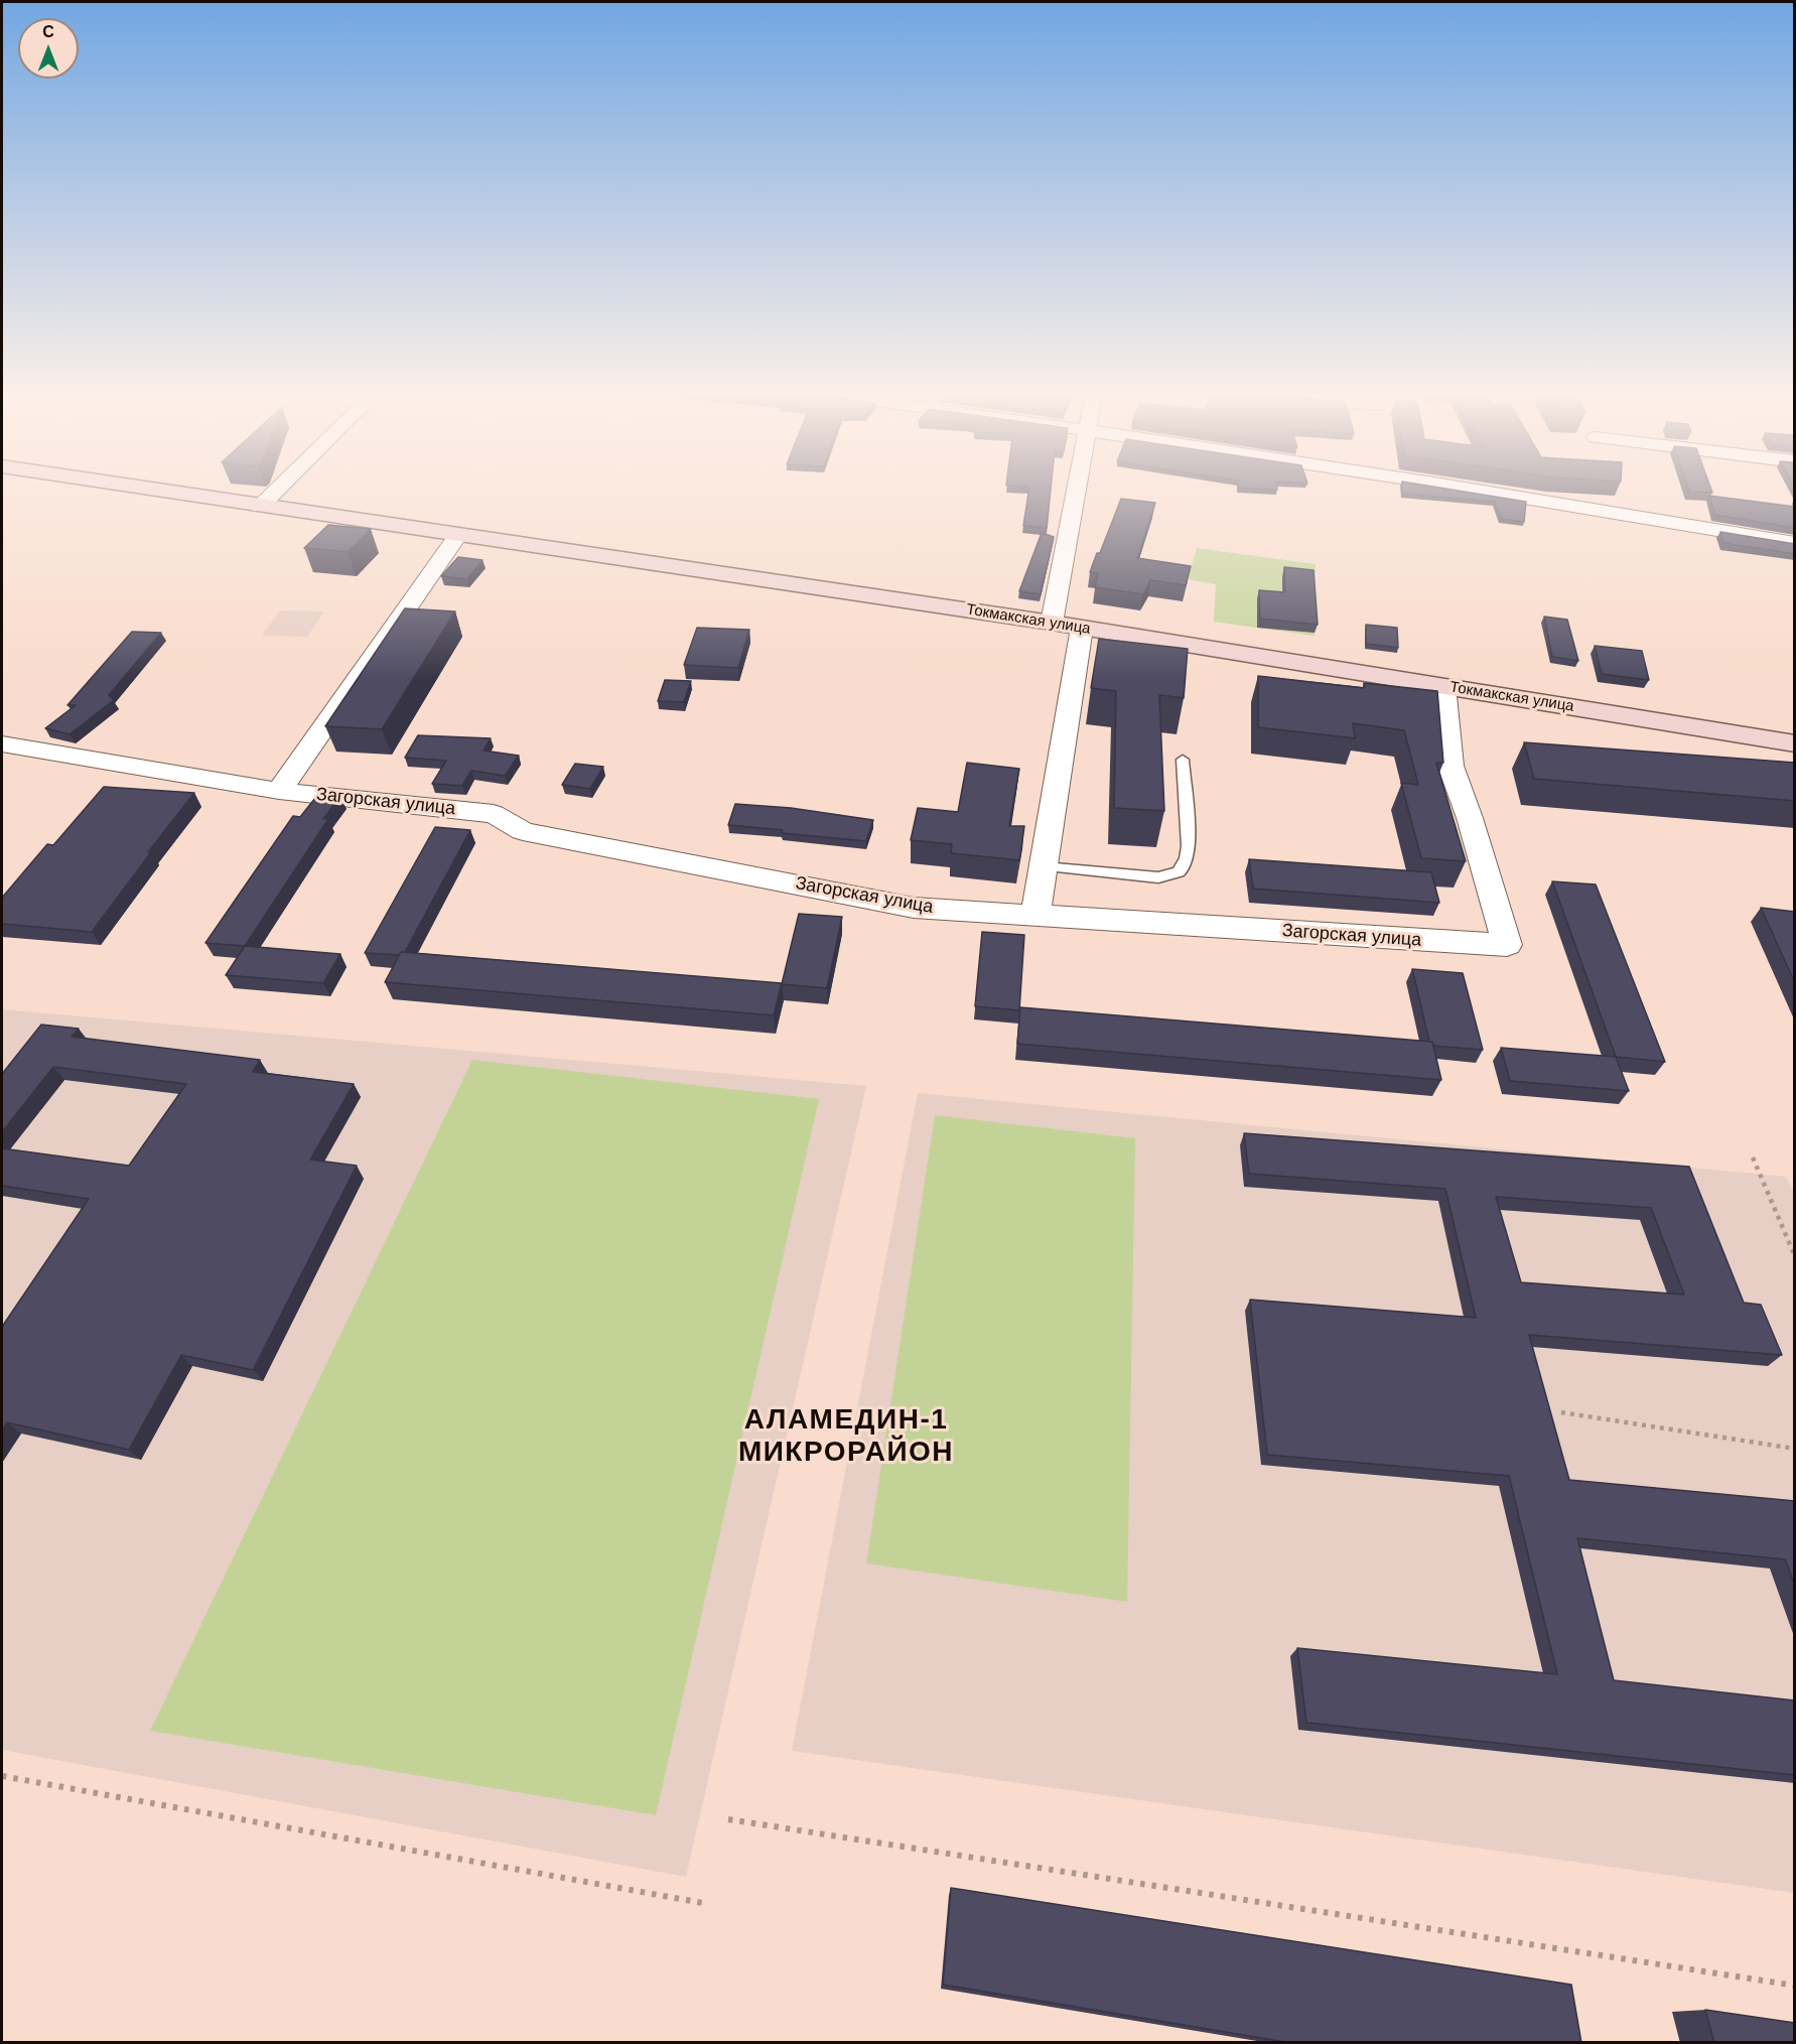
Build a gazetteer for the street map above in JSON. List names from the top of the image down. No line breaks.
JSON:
{"streets":{"main road":["Токмакская улица"],"street":["Загорская улица"]},"crossings":[["Токмакская улица","Загорская улица"]],"districts":["АЛАМЕДИН-1 МИКРОРАЙОН"],"north":"top"}
